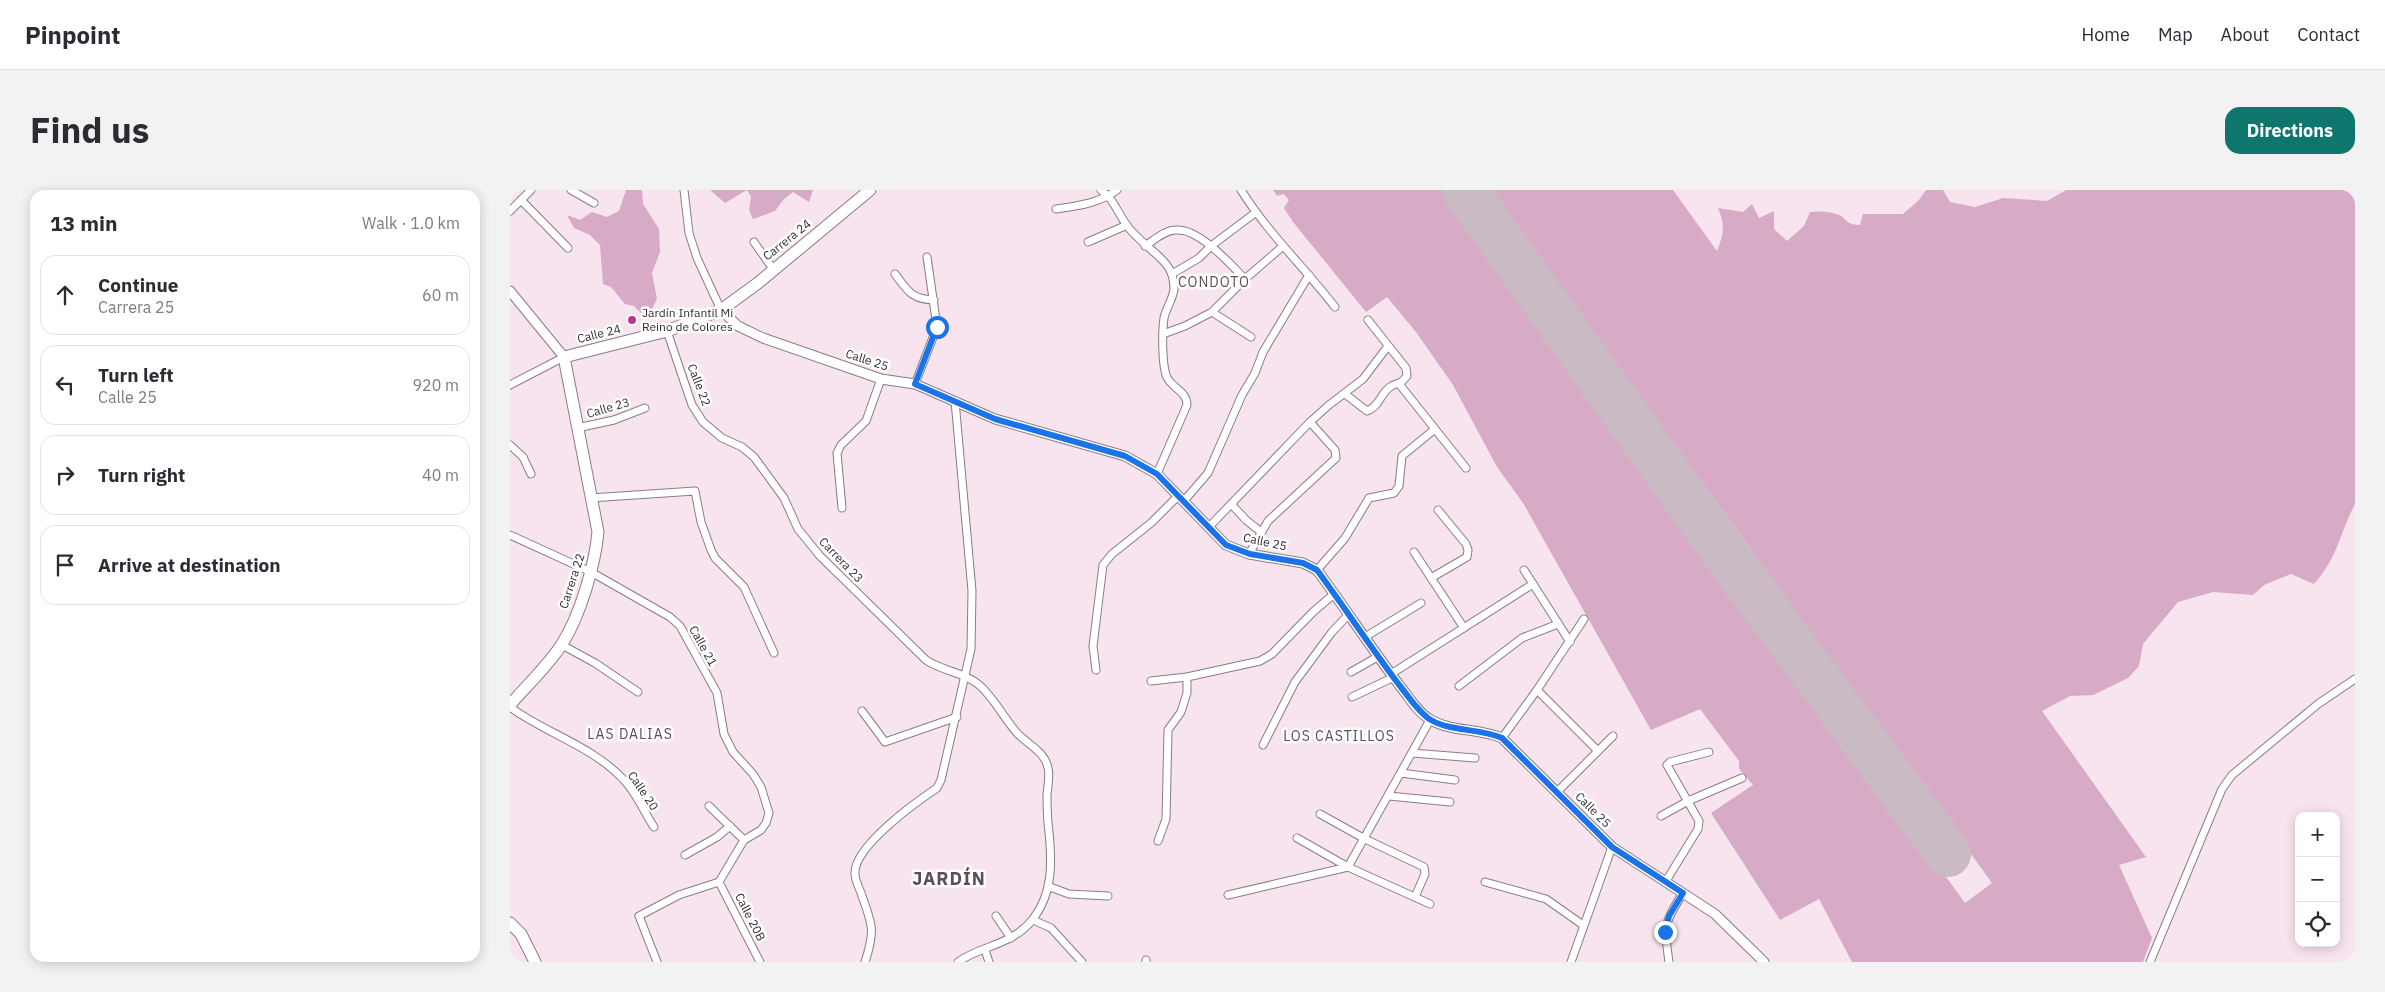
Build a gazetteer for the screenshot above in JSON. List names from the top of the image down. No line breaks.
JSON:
{"streets":{"main road":["Carrera 24","Calle 24","Carrera 22"],"street":["Calle 25","Calle 22","Calle 23","Carrera 23","Calle 21","Calle 20","Calle 20B"]},"crossings":[["Carrera 24","Calle 24"],["Carrera 24","Calle 25"],["Calle 24","Calle 25"],["Calle 24","Calle 22"],["Calle 24","Carrera 22"],["Calle 22","Carrera 23"],["Calle 23","Carrera 22"],["Carrera 22","Calle 21"],["Carrera 22","Calle 20"]],"districts":["CONDOTO","LAS DALIAS","LOS CASTILLOS","JARDÍN"],"places":["Jardín Infantil Mi Reino de Colores"],"page":{"header":"Pinpoint","nav":["Home","Map","About","Contact"],"title":"Find us","buttons":"Directions","heading":["13 min","Walk · 1.0 km"],"list":[["Continue","Carrera 25","60 m"],["Turn left","Calle 25","920 m"],["Turn right","40 m"],"Arrive at destination"],"map_buttons":["+","−"]}}
